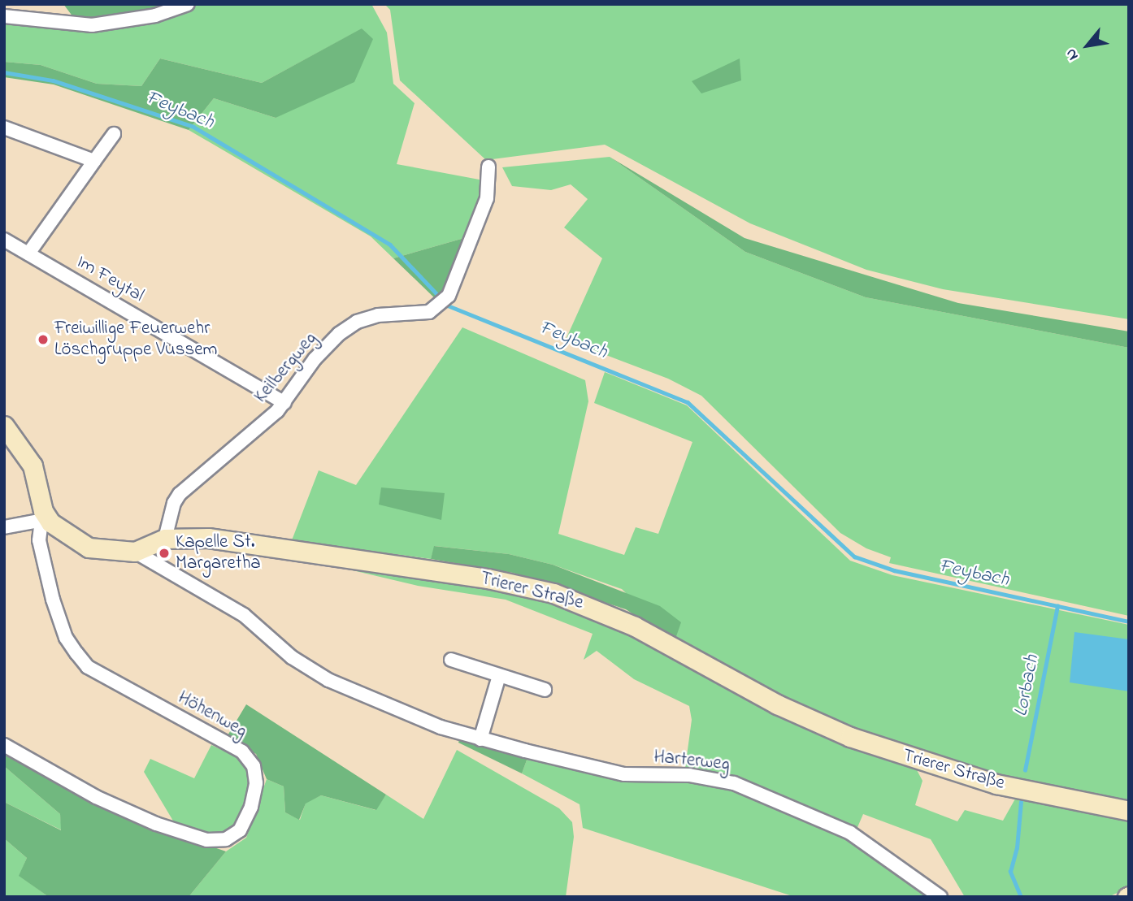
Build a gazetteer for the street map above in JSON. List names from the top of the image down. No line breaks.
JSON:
{"streets":{"main road":["Trierer Straße"],"street":["Im Feytal","Keilbergweg","Höhenweg","Harterweg"]},"crossings":[["Im Feytal","Keilbergweg"],["Keilbergweg","Trierer Straße"],["Trierer Straße","Höhenweg"],["Trierer Straße","Harterweg"]],"water":["Feybach","Lorbach"],"places":["Freiwillige Feuerwehr Löschgruppe Vussem","Kapelle St. Margaretha"],"north":"bottom left"}
